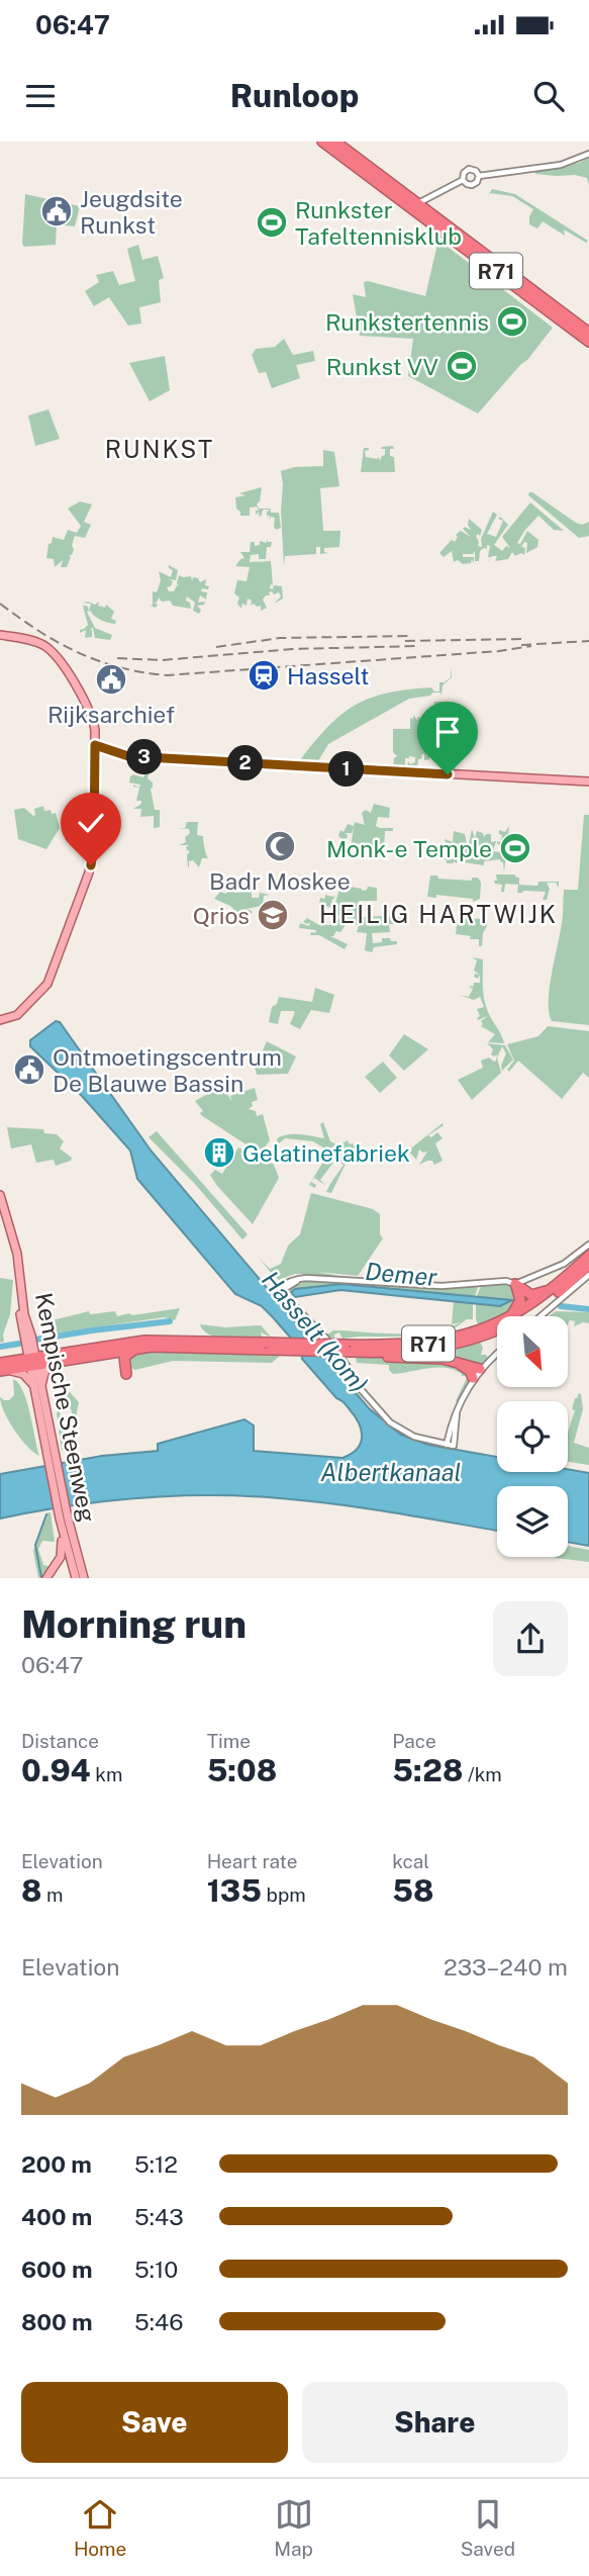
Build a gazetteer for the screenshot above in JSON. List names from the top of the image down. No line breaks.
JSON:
{"streets":{"highway":["R71"],"main road":["Kempische Steenweg"]},"crossings":[["R71","Kempische Steenweg"]],"districts":["RUNKST","HEILIG HARTWIJK"],"water":["Demer","Hasselt (kom)","Albertkanaal"],"places":{"public building":["Jeugdsite Runkst","Rijksarchief","Ontmoetingscentrum De Blauwe Bassin"],"sports":["Runkster Tafeltennisklub","Runkstertennis","Runkst VV","Monk-e Temple"],"station":["Hasselt"],"mosque":["Badr Moskee"],"school or university":["Qrios"],"building":["Gelatinefabriek"]},"north":"bottom right","page":{"status":"06:47","header":"Runloop","pins":["3","2","1"],"heading":["Morning run","06:47"],"stats":[["Distance","0.94 km"],["Time","5:08"],["Pace","5:28 /km"],["Elevation","8 m"],["Heart rate","135 bpm"],["kcal","58"]],"chart":["Elevation","233–240 m"],"list":[{"name":"200 m","note":"5:12"},{"name":"400 m","note":"5:43"},{"name":"600 m","note":"5:10"},{"name":"800 m","note":"5:46"}],"buttons":["Save","Share"],"tabs":["Home","Map","Saved"]}}
